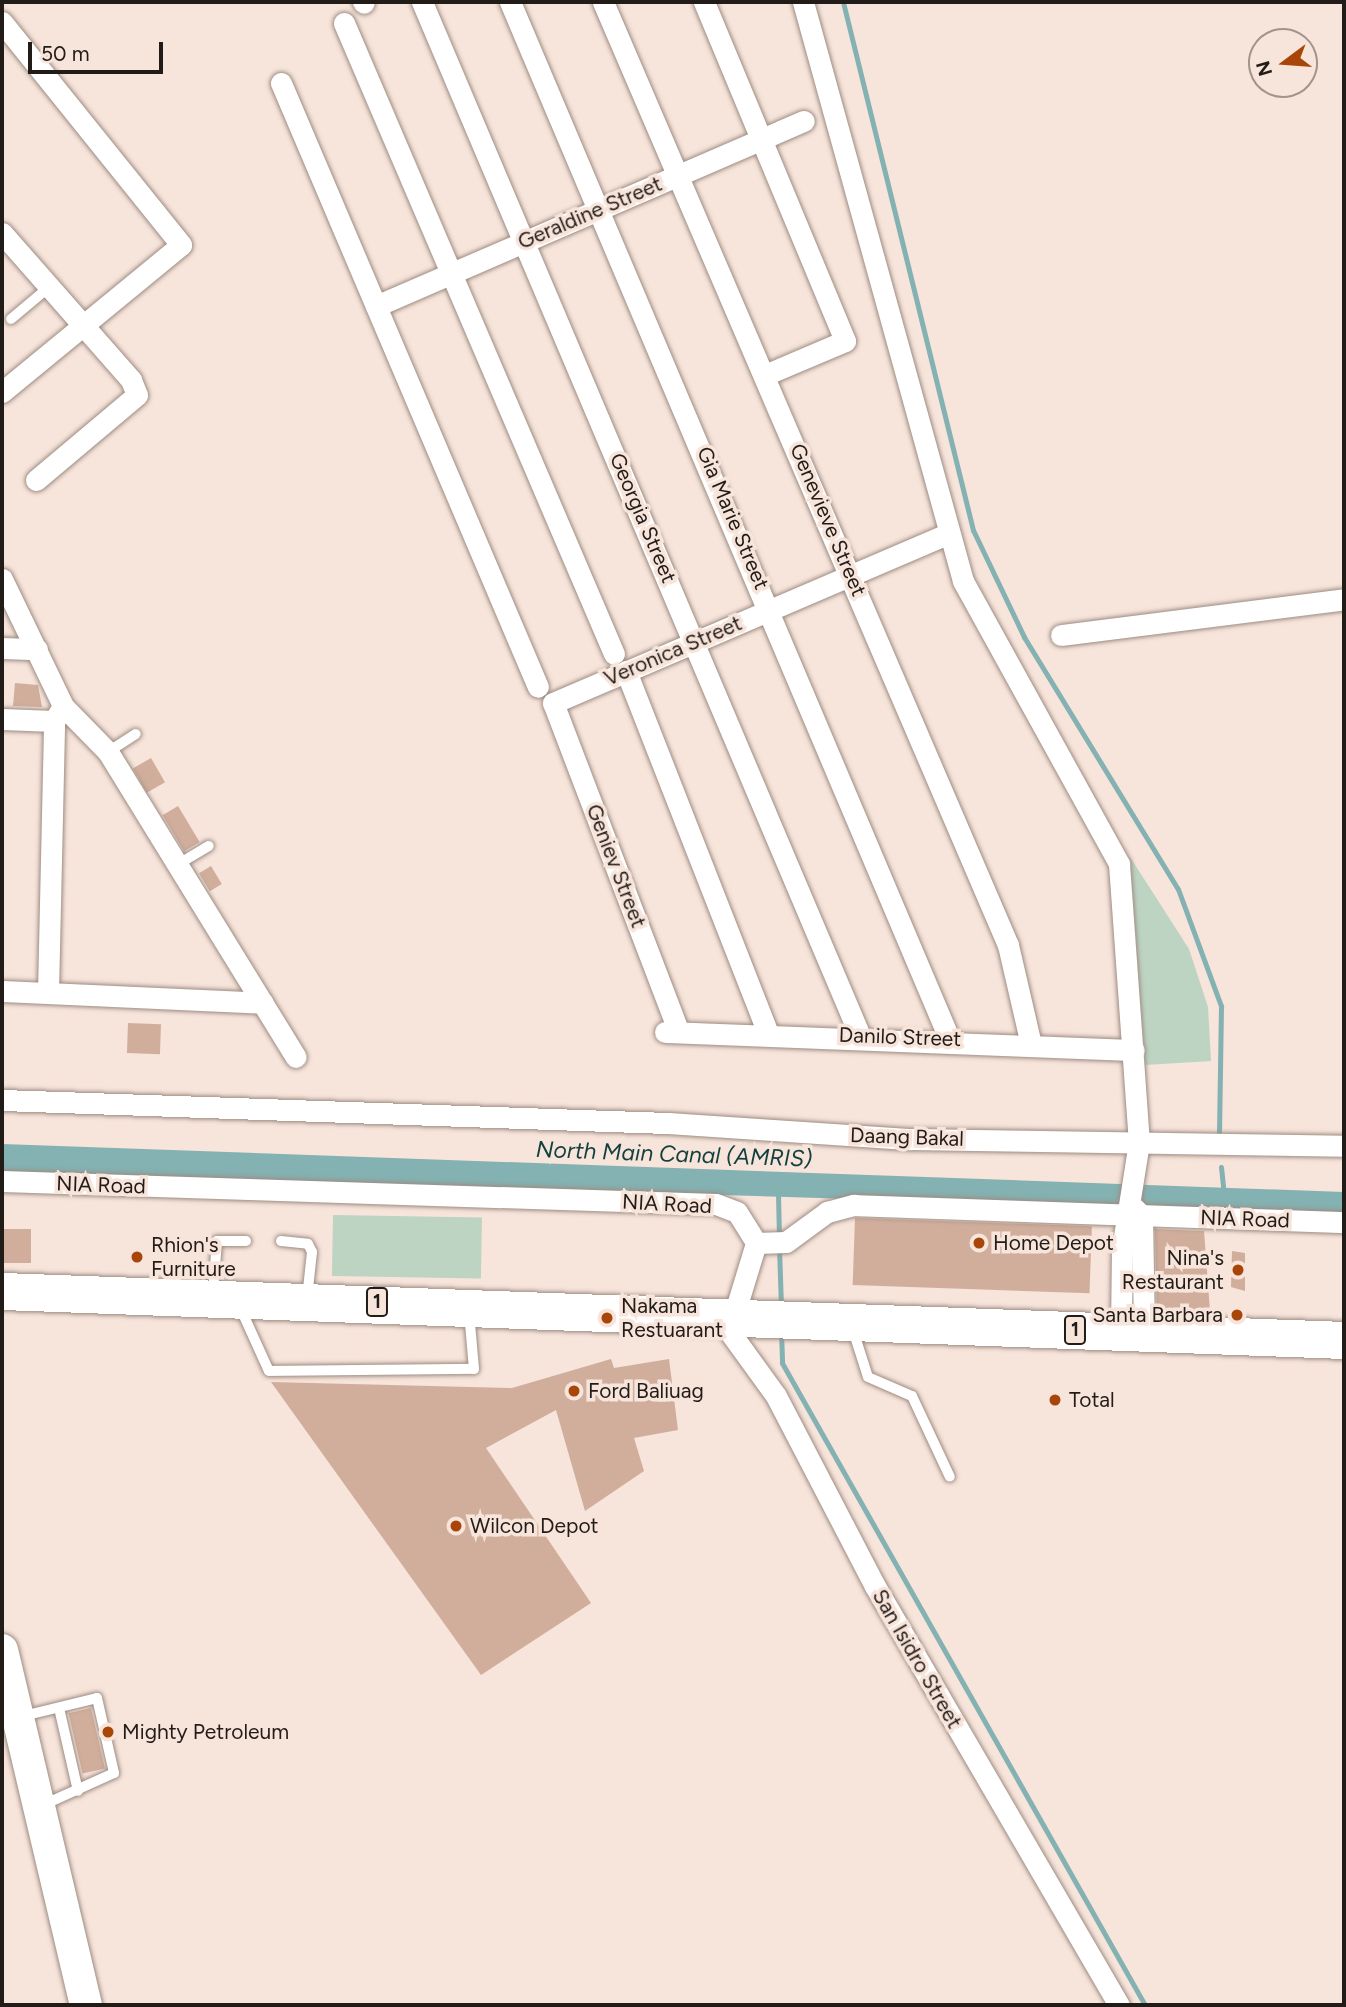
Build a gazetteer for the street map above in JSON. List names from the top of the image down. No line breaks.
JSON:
{"streets":{"highway":["1"],"street":["Geraldine Street","Georgia Street","Gia Marie Street","Genevieve Street","Veronica Street","Geniev Street","Danilo Street","Daang Bakal","NIA Road","San Isidro Street"]},"crossings":[["Geraldine Street","Georgia Street"],["Geraldine Street","Gia Marie Street"],["Geraldine Street","Genevieve Street"],["Georgia Street","Veronica Street"],["Georgia Street","Danilo Street"],["Gia Marie Street","Veronica Street"],["Gia Marie Street","Danilo Street"],["Genevieve Street","Veronica Street"],["Genevieve Street","Danilo Street"],["Veronica Street","Geniev Street"],["Geniev Street","Danilo Street"],["1","San Isidro Street"]],"water":["North Main Canal (AMRIS)"],"places":["Home Depot","Rhion's Furniture","Nina's Restaurant","Santa Barbara","Nakama Restuarant","Ford Baliuag","Total","Wilcon Depot","Mighty Petroleum"],"scale_bar":"50 m","north":"left"}
